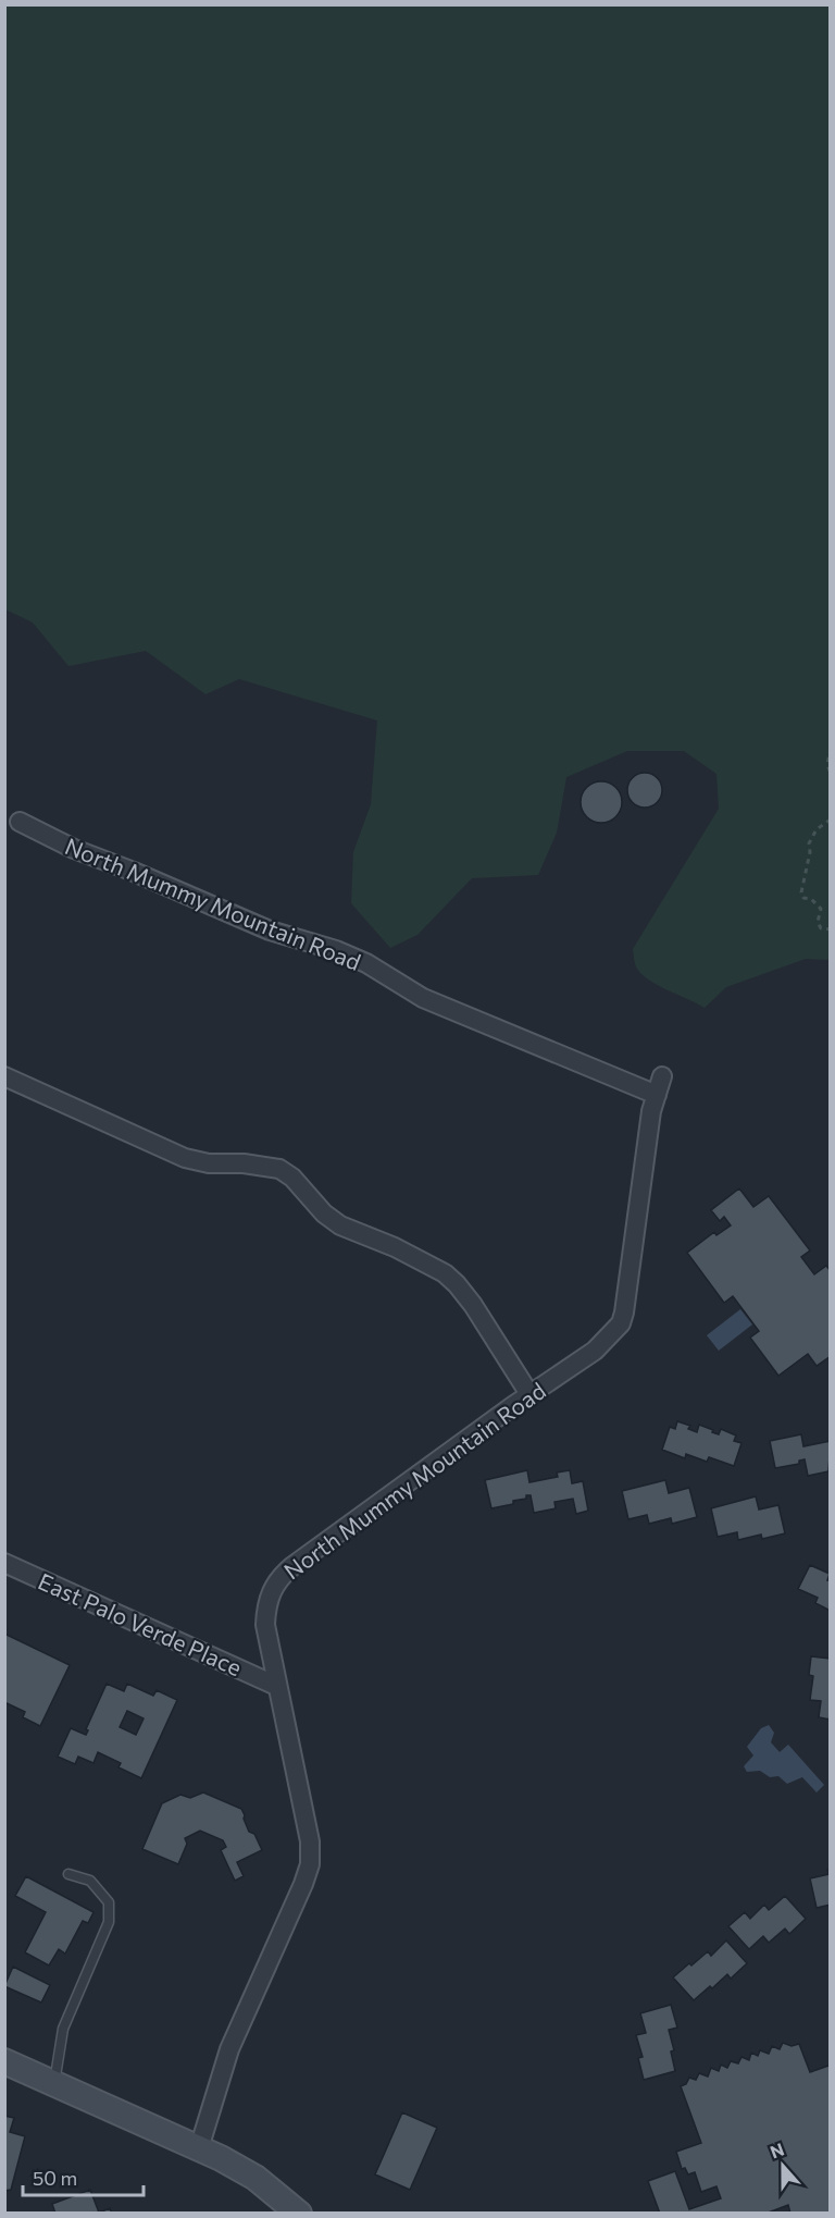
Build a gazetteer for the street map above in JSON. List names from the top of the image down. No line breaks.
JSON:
{"streets":{"street":["North Mummy Mountain Road","East Palo Verde Place"]},"crossings":[["North Mummy Mountain Road","East Palo Verde Place"]],"scale_bar":"50 m","north":"top"}
